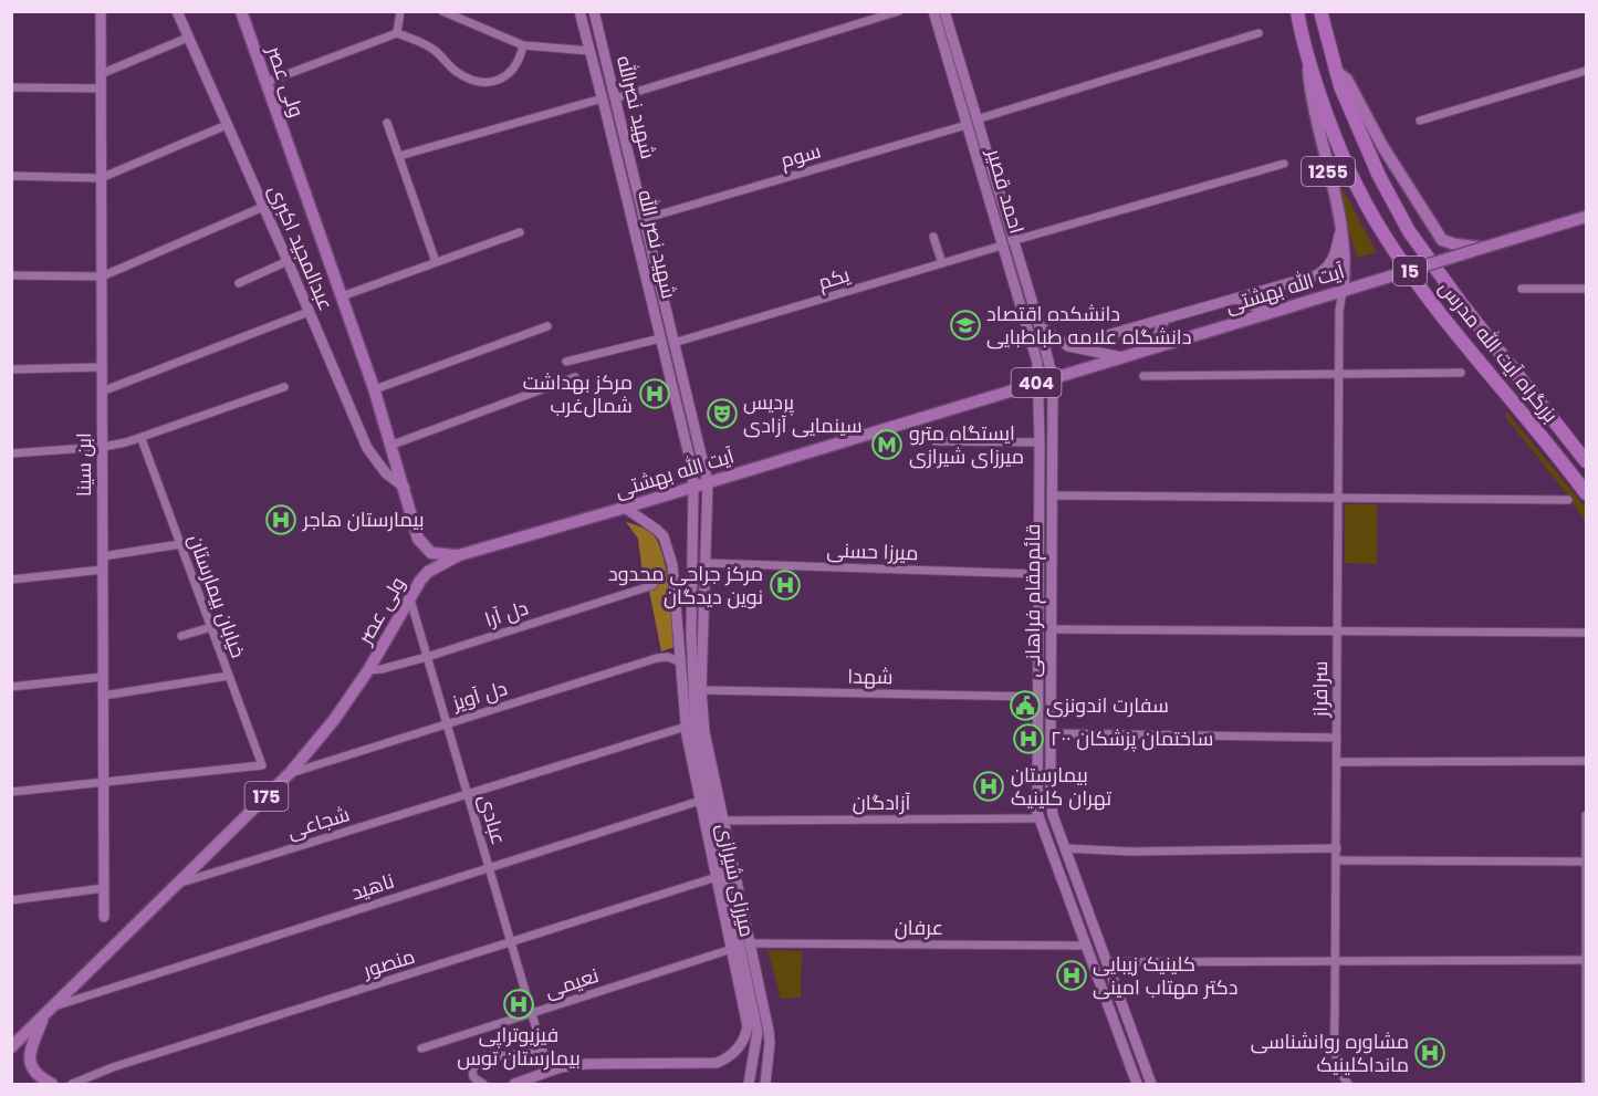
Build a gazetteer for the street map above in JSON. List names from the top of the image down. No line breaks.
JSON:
{"streets":{"highway":["15","بزرگراه آیت الله مدرس"],"main road":["ولی عصر","شهید نصرالله","1255","احمد قصیر","شهید نصر الله","عبدالمجید اکبری","آیت الله بهشتی","404","ابن سینا","قائم‌مقام فراهانی","175","میرزای شیرازی"],"street":["سوم","یکم","میرزا حسنی","خیابان بیمارستان","دل آرا","شهدا","سرافراز","دل آویز","آزادگان","عبادی","شجاعی","ناهید","عرفان","منصور","نعیمی"]},"crossings":[["ولی عصر","عبدالمجید اکبری"],["ولی عصر","آیت الله بهشتی"],["ولی عصر","دل آرا"],["ولی عصر","دل آویز"],["ولی عصر","عبادی"],["ولی عصر","شجاعی"],["ولی عصر","ناهید"],["شهید نصرالله","سوم"],["شهید نصرالله","یکم"],["شهید نصرالله","آیت الله بهشتی"],["شهید نصرالله","میرزای شیرازی"],["سوم","احمد قصیر"],["1255","آیت الله بهشتی"],["1255","بزرگراه آیت الله مدرس"],["1255","سرافراز"],["احمد قصیر","یکم"],["احمد قصیر","آیت الله بهشتی"],["احمد قصیر","قائم‌مقام فراهانی"],["شهید نصر الله","آیت الله بهشتی"],["شهید نصر الله","میرزای شیرازی"],["آیت الله بهشتی","قائم‌مقام فراهانی"],["آیت الله بهشتی","سرافراز"],["آیت الله بهشتی","میرزای شیرازی"],["ابن سینا","خیابان بیمارستان"],["میرزا حسنی","قائم‌مقام فراهانی"],["میرزا حسنی","میرزای شیرازی"],["قائم‌مقام فراهانی","شهدا"],["قائم‌مقام فراهانی","آزادگان"],["قائم‌مقام فراهانی","عرفان"],["دل آرا","عبادی"],["شهدا","میرزای شیرازی"],["دل آویز","عبادی"],["دل آویز","میرزای شیرازی"],["آزادگان","میرزای شیرازی"],["عبادی","شجاعی"],["عبادی","ناهید"],["عبادی","منصور"],["عبادی","نعیمی"],["شجاعی","میرزای شیرازی"],["میرزای شیرازی","ناهید"],["میرزای شیرازی","عرفان"],["میرزای شیرازی","منصور"],["میرزای شیرازی","نعیمی"]],"places":{"school or university":["دانشکده اقتصاد دانشگاه علامه طباطبایی"],"hospital":["مرکز بهداشت شمال‌غرب","بیمارستان هاجر","مرکز جراحی محدود نوین دیدگان","ساختمان پزشکان ۲۰۰","بیمارستان تهران کلینیک","کلینیک زیبایی دکتر مهتاب امینی","فیزیوتراپی بیمارستان توس","مشاوره روانشناسی مانداکلینیک"],"theatre":["پردیس سینمایی آزادی"],"metro station":["ایستگاه مترو میرزای شیرازی"],"public building":["سفارت اندونزی"]}}
